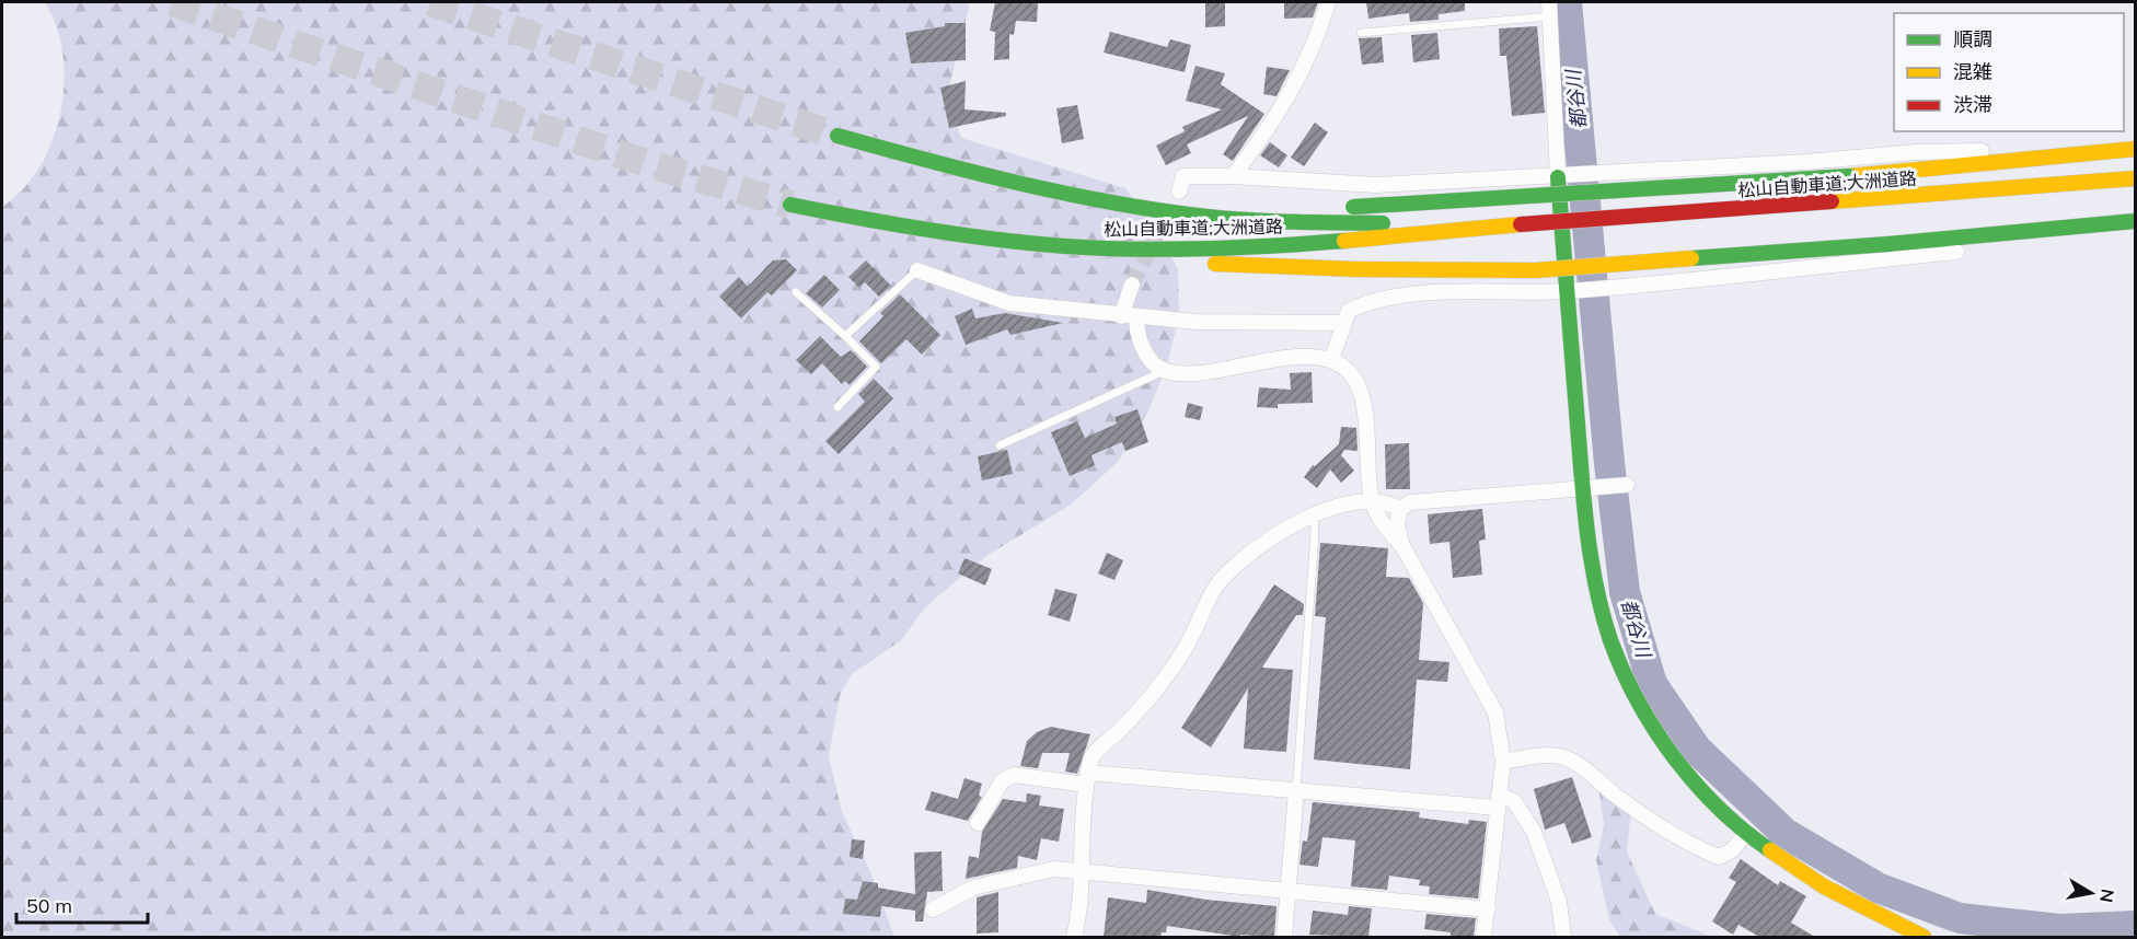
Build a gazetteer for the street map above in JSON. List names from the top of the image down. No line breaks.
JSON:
{"streets":{"main road":["松山自動車道;大洲道路"]},"water":["都谷川"],"legend":["順調","混雑","渋滞"],"scale_bar":"50 m","north":"right"}
